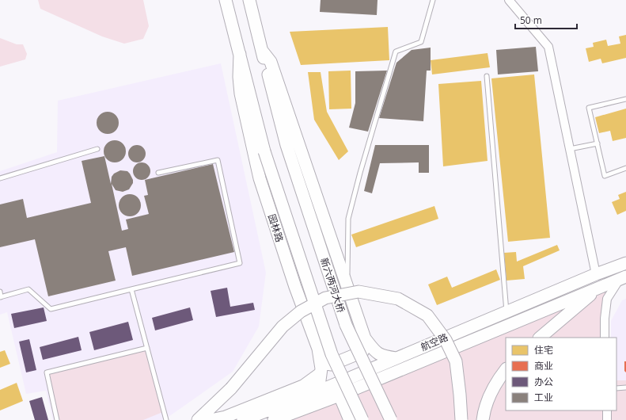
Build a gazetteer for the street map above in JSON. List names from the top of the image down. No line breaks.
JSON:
{"streets":{"main road":["园林路","新六两河大桥","航空路"]},"crossings":[["园林路","航空路"]],"legend":["住宅","商业","办公","工业"],"scale_bar":"50 m"}
